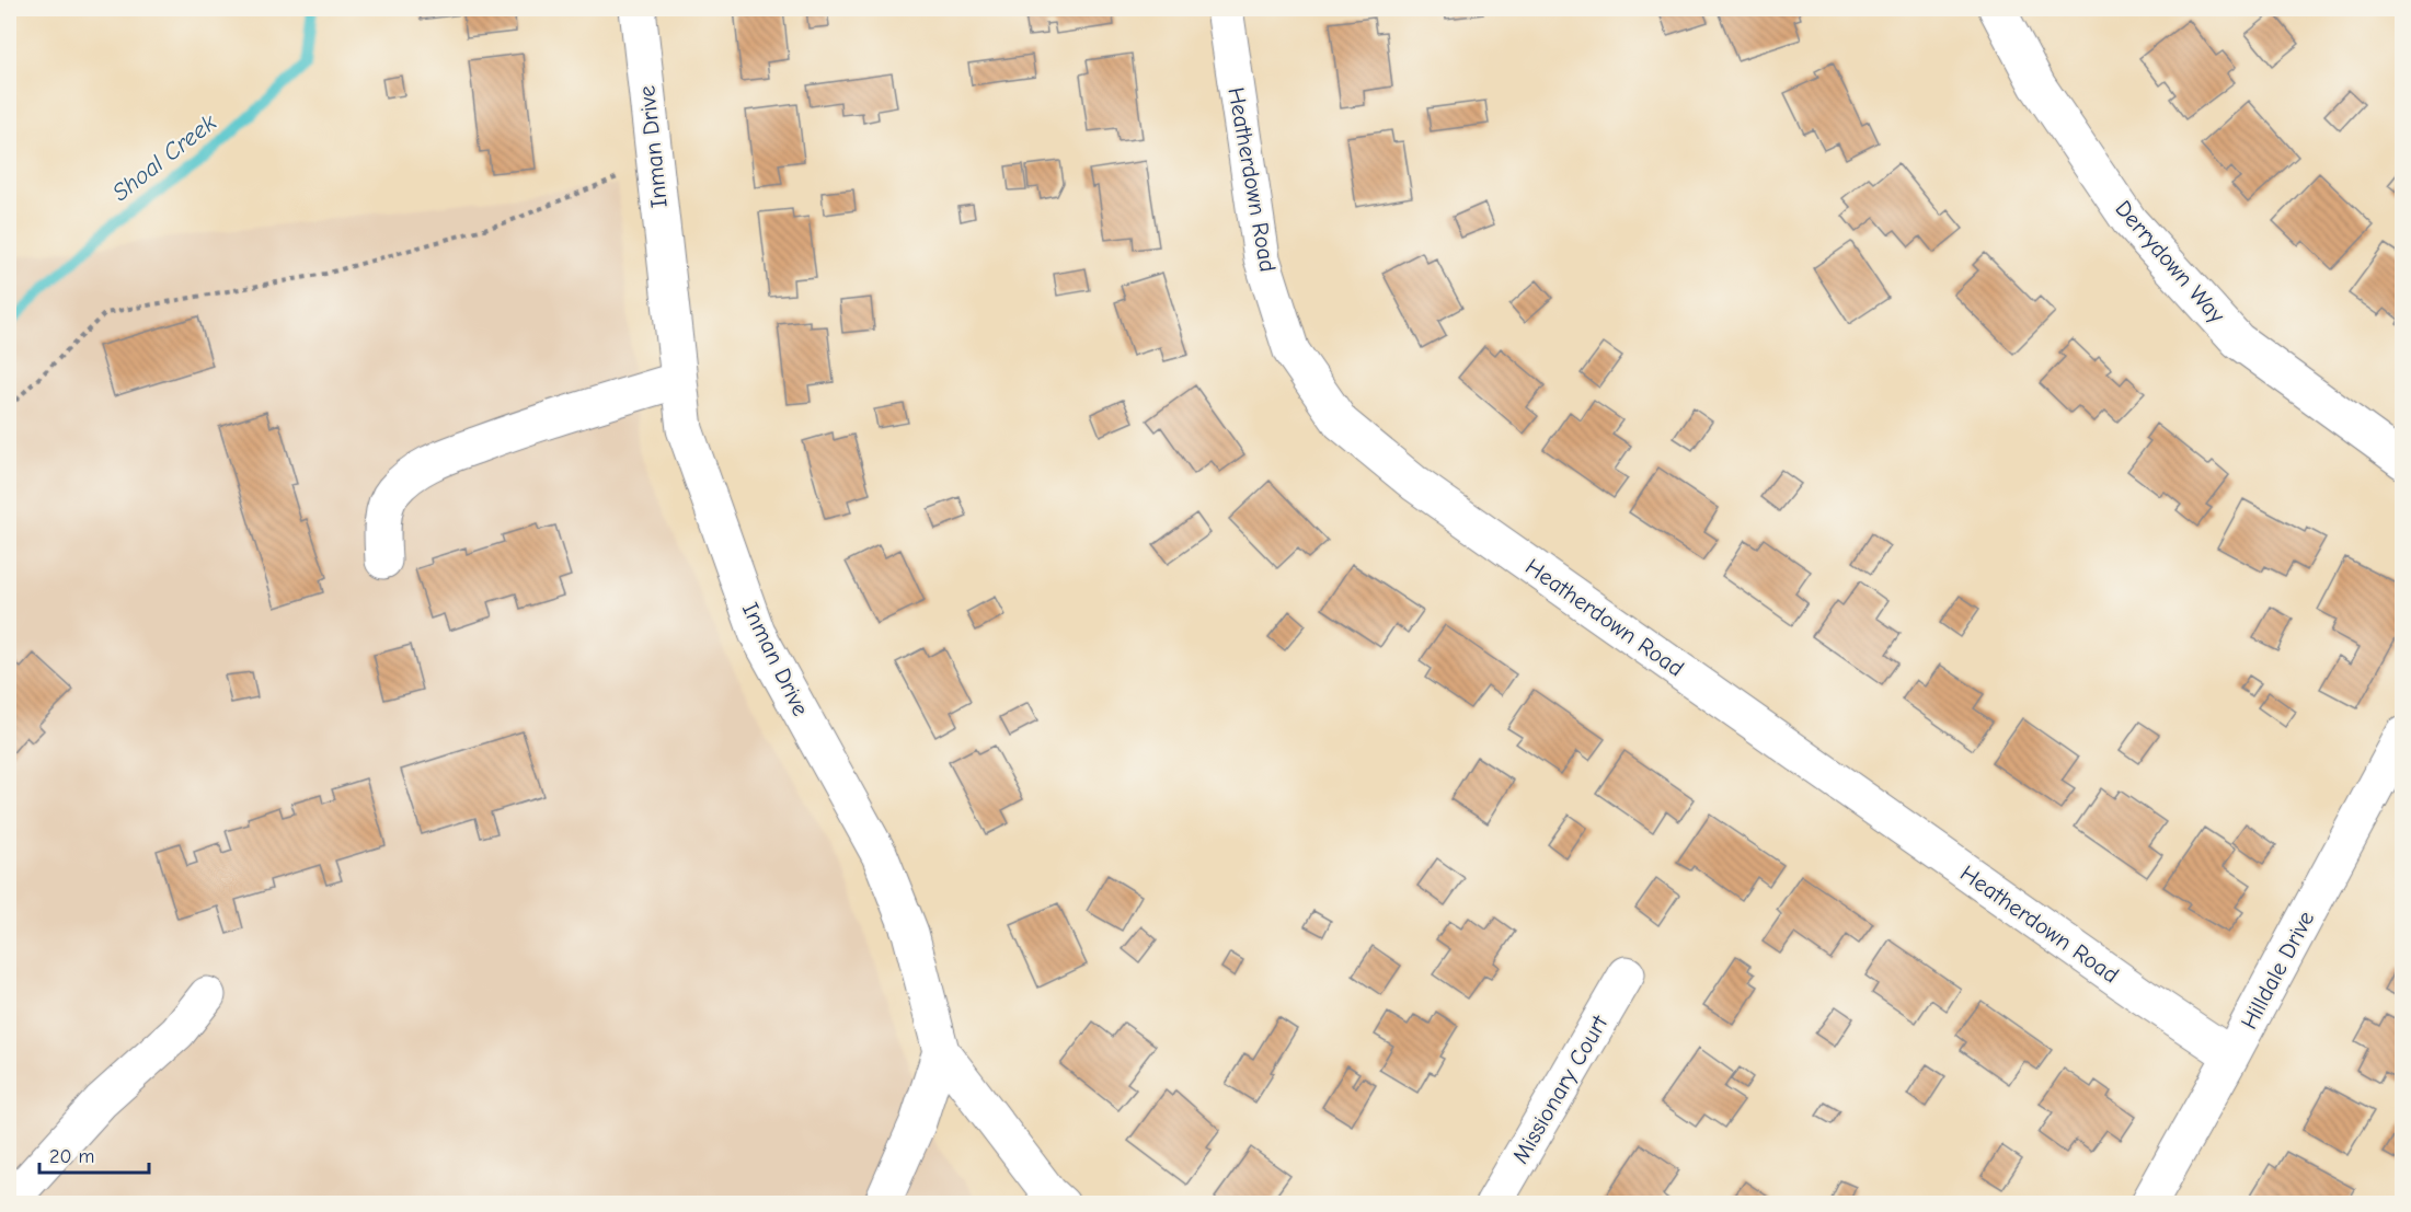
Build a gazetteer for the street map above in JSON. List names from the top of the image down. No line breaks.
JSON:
{"streets":{"street":["Inman Drive","Heatherdown Road","Derrydown Way","Hilldale Drive","Missionary Court"]},"crossings":[["Heatherdown Road","Hilldale Drive"]],"water":["Shoal Creek"],"scale_bar":"20 m"}
